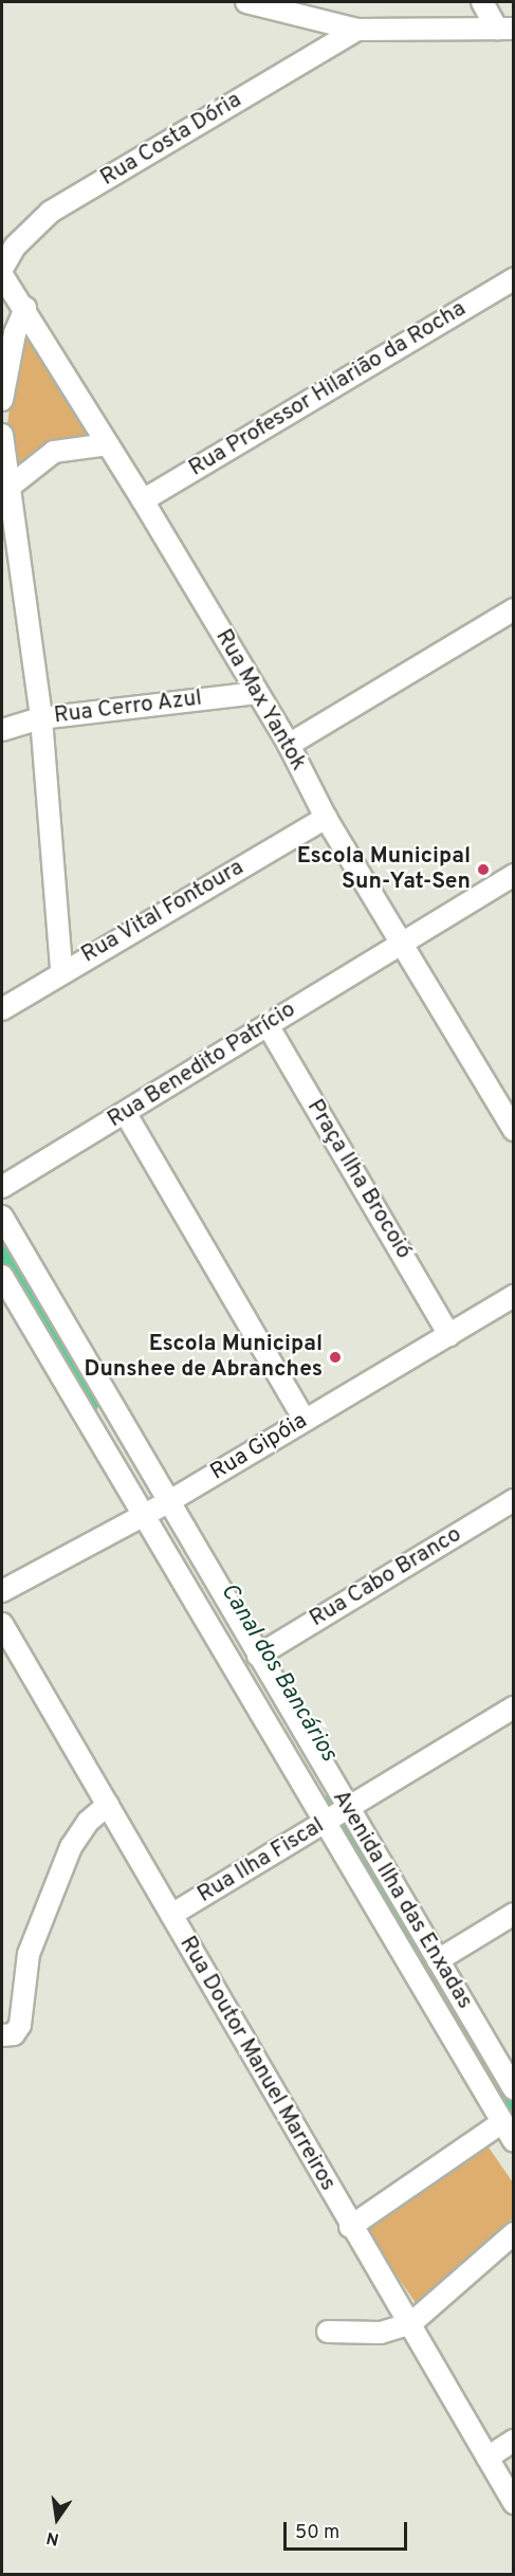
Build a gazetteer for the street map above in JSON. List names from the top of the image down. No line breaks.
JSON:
{"streets":{"street":["Rua Costa Dória","Rua Professor Hilarião da Rocha","Rua Max Yantok","Rua Cerro Azul","Rua Vital Fontoura","Rua Benedito Patrício","Praça Ilha Brocoió","Rua Gipóia","Rua Cabo Branco","Rua Ilha Fiscal","Avenida Ilha das Enxadas","Rua Doutor Manuel Marreiros"]},"crossings":[["Rua Professor Hilarião da Rocha","Rua Max Yantok"],["Rua Max Yantok","Rua Cerro Azul"],["Rua Max Yantok","Rua Vital Fontoura"],["Rua Max Yantok","Rua Benedito Patrício"],["Rua Benedito Patrício","Praça Ilha Brocoió"],["Praça Ilha Brocoió","Rua Gipóia"],["Rua Gipóia","Avenida Ilha das Enxadas"],["Rua Cabo Branco","Avenida Ilha das Enxadas"],["Rua Ilha Fiscal","Avenida Ilha das Enxadas"],["Rua Ilha Fiscal","Rua Doutor Manuel Marreiros"]],"water":["Canal dos Bancários"],"places":["Escola Municipal Sun-Yat-Sen","Escola Municipal Dunshee de Abranches"],"scale_bar":"50 m","north":"bottom"}
